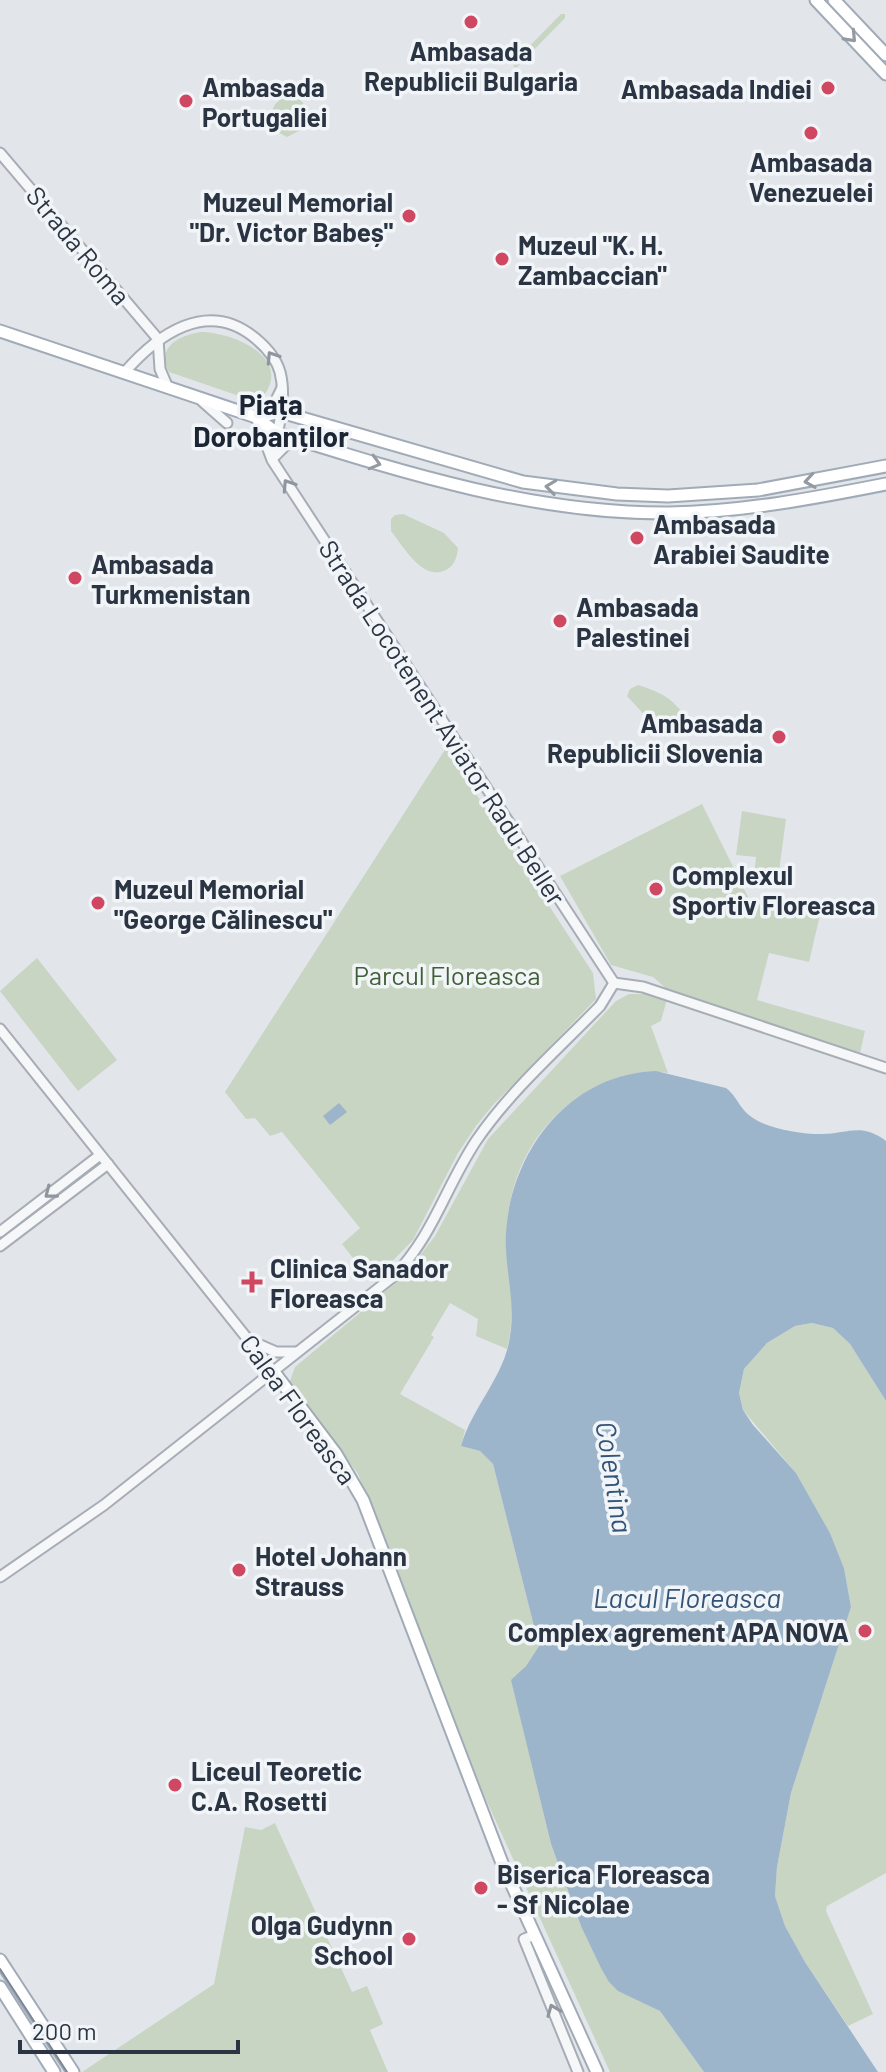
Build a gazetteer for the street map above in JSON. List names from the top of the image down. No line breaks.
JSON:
{"streets":{"main road":["Calea Floreasca"],"street":["Strada Roma","Strada Locotenent Aviator Radu Beller"]},"crossings":[["Strada Roma","Strada Locotenent Aviator Radu Beller"]],"one_way":["Strada Locotenent Aviator Radu Beller"],"districts":["Piața Dorobanților"],"water":["Colentina","Lacul Floreasca"],"parks":["Parcul Floreasca"],"places":{"other":["Ambasada Republicii Bulgaria","Ambasada Indiei","Ambasada Portugaliei","Ambasada Venezuelei","Muzeul Memorial \"Dr. Victor Babeș\"","Muzeul \"K. H. Zambaccian\"","Ambasada Arabiei Saudite","Ambasada Turkmenistan","Ambasada Palestinei","Ambasada Republicii Slovenia","Complexul Sportiv Floreasca","Muzeul Memorial \"George Călinescu\"","Hotel Johann Strauss","Complex agrement APA NOVA","Liceul Teoretic C.A. Rosetti","Biserica Floreasca - Sf Nicolae","Olga Gudynn School"],"health":["Clinica Sanador Floreasca"]},"scale_bar":"200 m"}
